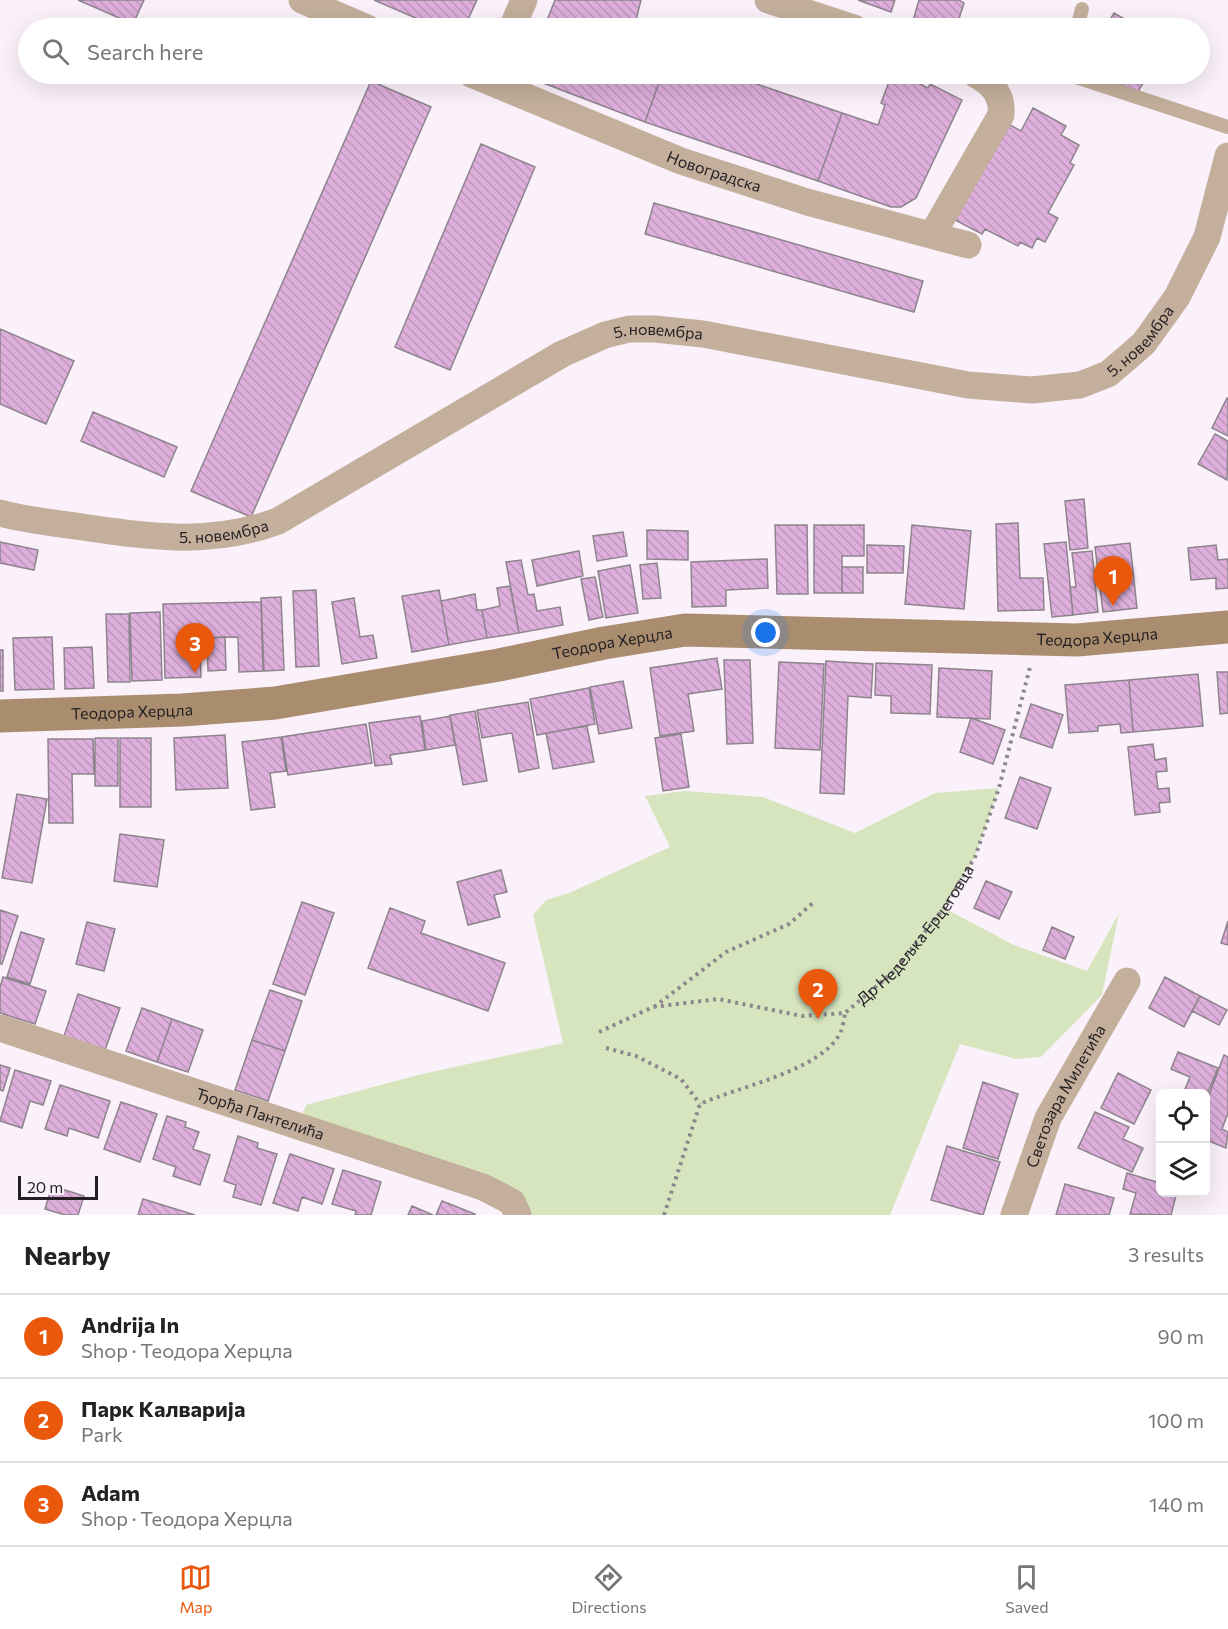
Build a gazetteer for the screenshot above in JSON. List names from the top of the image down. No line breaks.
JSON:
{"streets":{"main road":["Теодора Херцла"],"street":["Новоградска","5. новембра","Светозара Милетића","Ђорђа Пантелића"],"path":["Др Недељка Ерцеговца"]},"crossings":[["Теодора Херцла","Др Недељка Ерцеговца"]],"scale_bar":"20 m","page":{"search":"Search here","pins":["1","3","2"],"scale":"20 m","heading":["Nearby","3 results"],"list":[{"mark":"1","name":"Andrija In","note":"Shop · Теодора Херцла","value":"90 m"},{"mark":"2","name":"Парк Калварија","note":"Park","value":"100 m"},{"mark":"3","name":"Adam","note":"Shop · Теодора Херцла","value":"140 m"}],"nav":["Map","Directions","Saved"]}}
